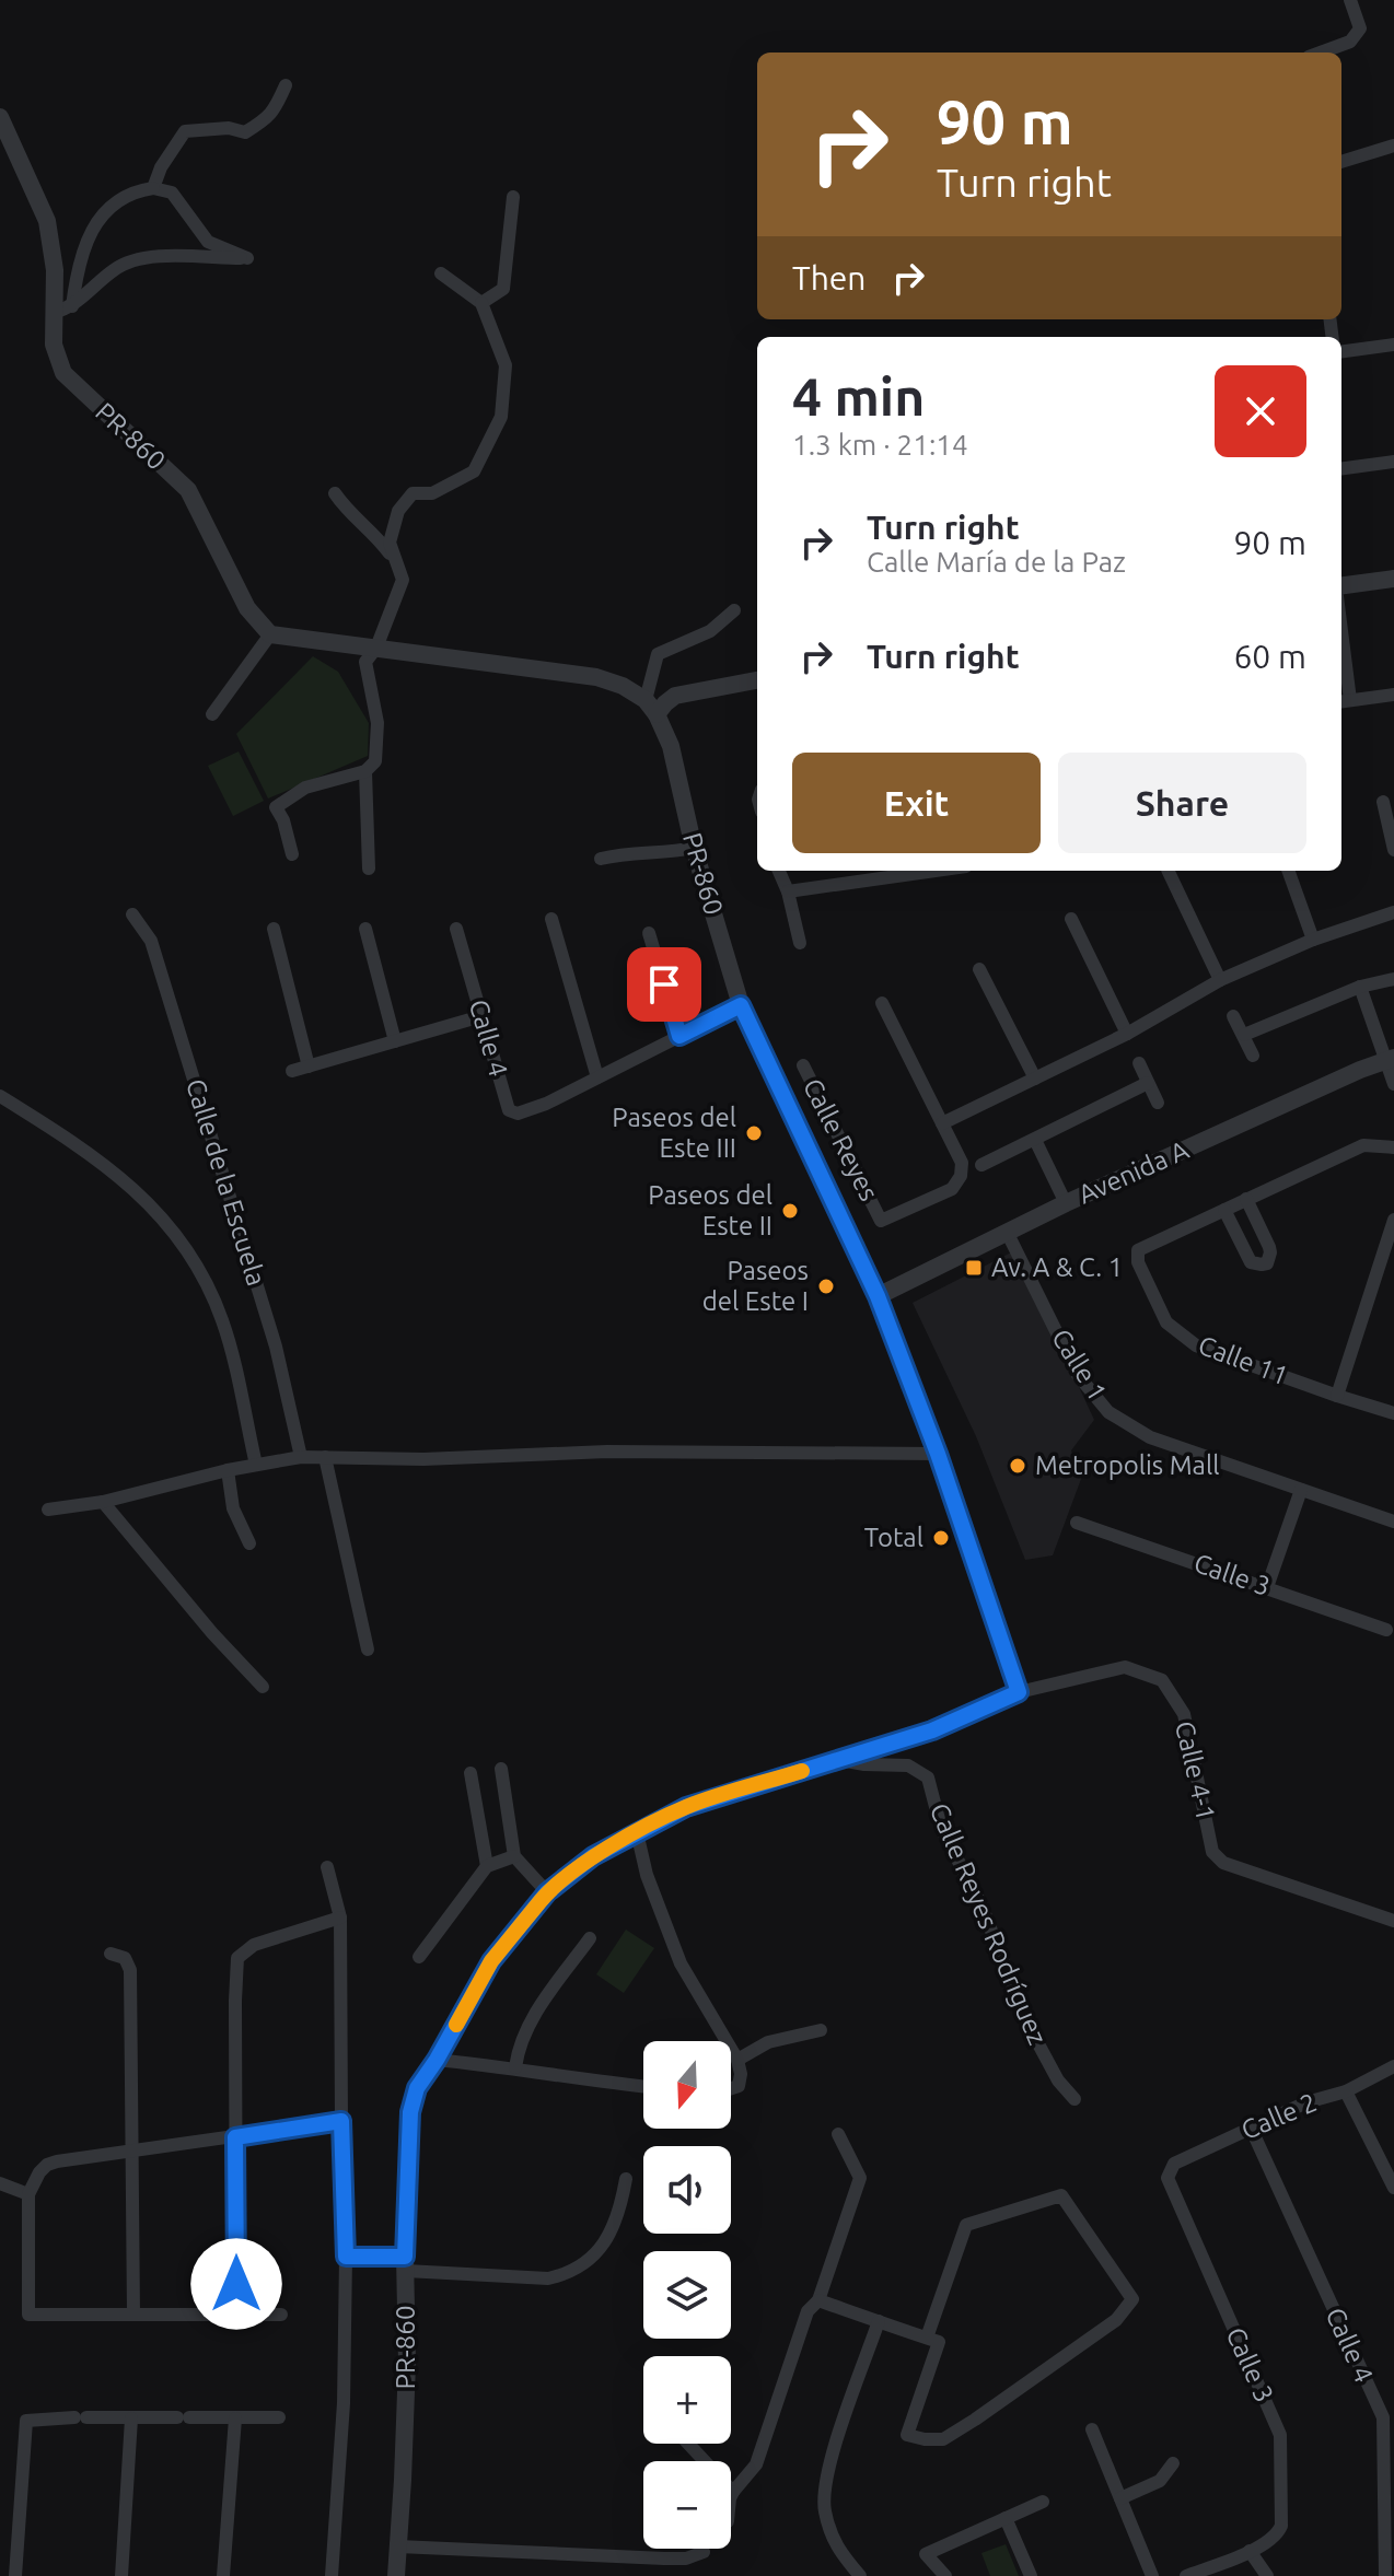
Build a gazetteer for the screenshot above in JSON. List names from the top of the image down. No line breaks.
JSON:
{"streets":{"street":["PR-860","Calle 4","Calle Reyes","Avenida A","Calle de la Escuela","Calle 11","Calle 1","Calle 3","Calle 4-1","Calle Reyes Rodríguez","Calle 2"]},"crossings":[["PR-860","Avenida A"],["PR-860","Calle 4-1"],["PR-860","Calle Reyes Rodríguez"],["Calle 4","Calle 2"],["Avenida A","Calle 1"],["Calle 3","Calle 2"]],"places":{"other":["Paseos del Este III","Paseos del Este II","Paseos del Este I","Metropolis Mall","Total"],"transit":["Av. A & C. 1"]},"north":"bottom","page":{"turn":["90 m","Turn right"],"then":"Then","heading":["4 min","1.3 km · 21:14"],"list":[{"name":"Turn right","note":"Calle María de la Paz","value":"90 m"},{"name":"Turn right","value":"60 m"}],"buttons":["Exit","Share"],"map_buttons":["+","−"]}}
